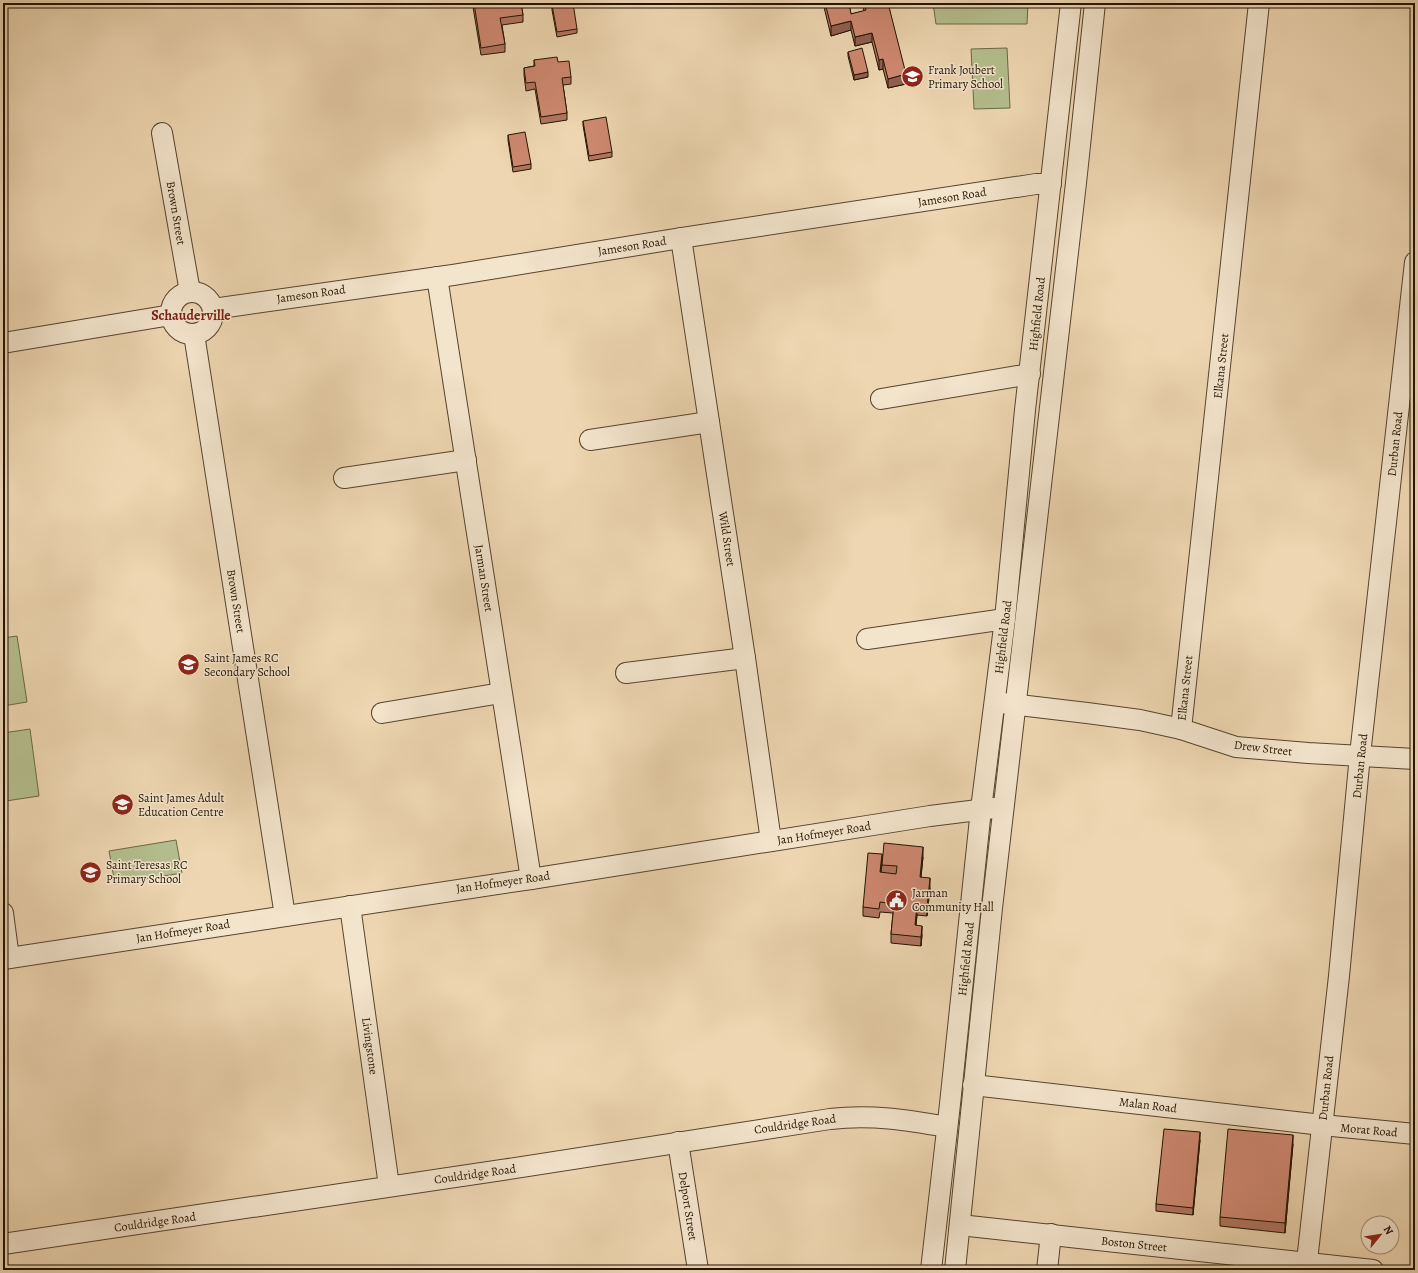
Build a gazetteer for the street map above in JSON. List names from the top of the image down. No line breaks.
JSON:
{"streets":{"street":["Jameson Road","Brown Street","Highfield Road","Elkana Street","Durban Road","Wild Street","Jarman Street","Drew Street","Jan Hofmeyer Road","Livingstone","Malan Road","Couldridge Road","Morat Road","Delport Street","Boston Street"]},"crossings":[["Jameson Road","Brown Street"],["Jameson Road","Highfield Road"],["Jameson Road","Wild Street"],["Jameson Road","Jarman Street"],["Brown Street","Jan Hofmeyer Road"],["Highfield Road","Drew Street"],["Highfield Road","Jan Hofmeyer Road"],["Highfield Road","Malan Road"],["Highfield Road","Couldridge Road"],["Highfield Road","Boston Street"],["Elkana Street","Drew Street"],["Durban Road","Drew Street"],["Durban Road","Malan Road"],["Durban Road","Morat Road"],["Durban Road","Boston Street"],["Wild Street","Jan Hofmeyer Road"],["Jarman Street","Jan Hofmeyer Road"],["Jan Hofmeyer Road","Livingstone"],["Livingstone","Couldridge Road"],["Malan Road","Morat Road"],["Couldridge Road","Delport Street"]],"districts":["Schauderville"],"places":{"school or university":["Frank Joubert Primary School","Saint James RC Secondary School","Saint James Adult Education Centre","Saint Teresas RC Primary School"],"public building":["Jarman Community Hall"]},"north":"top right"}
